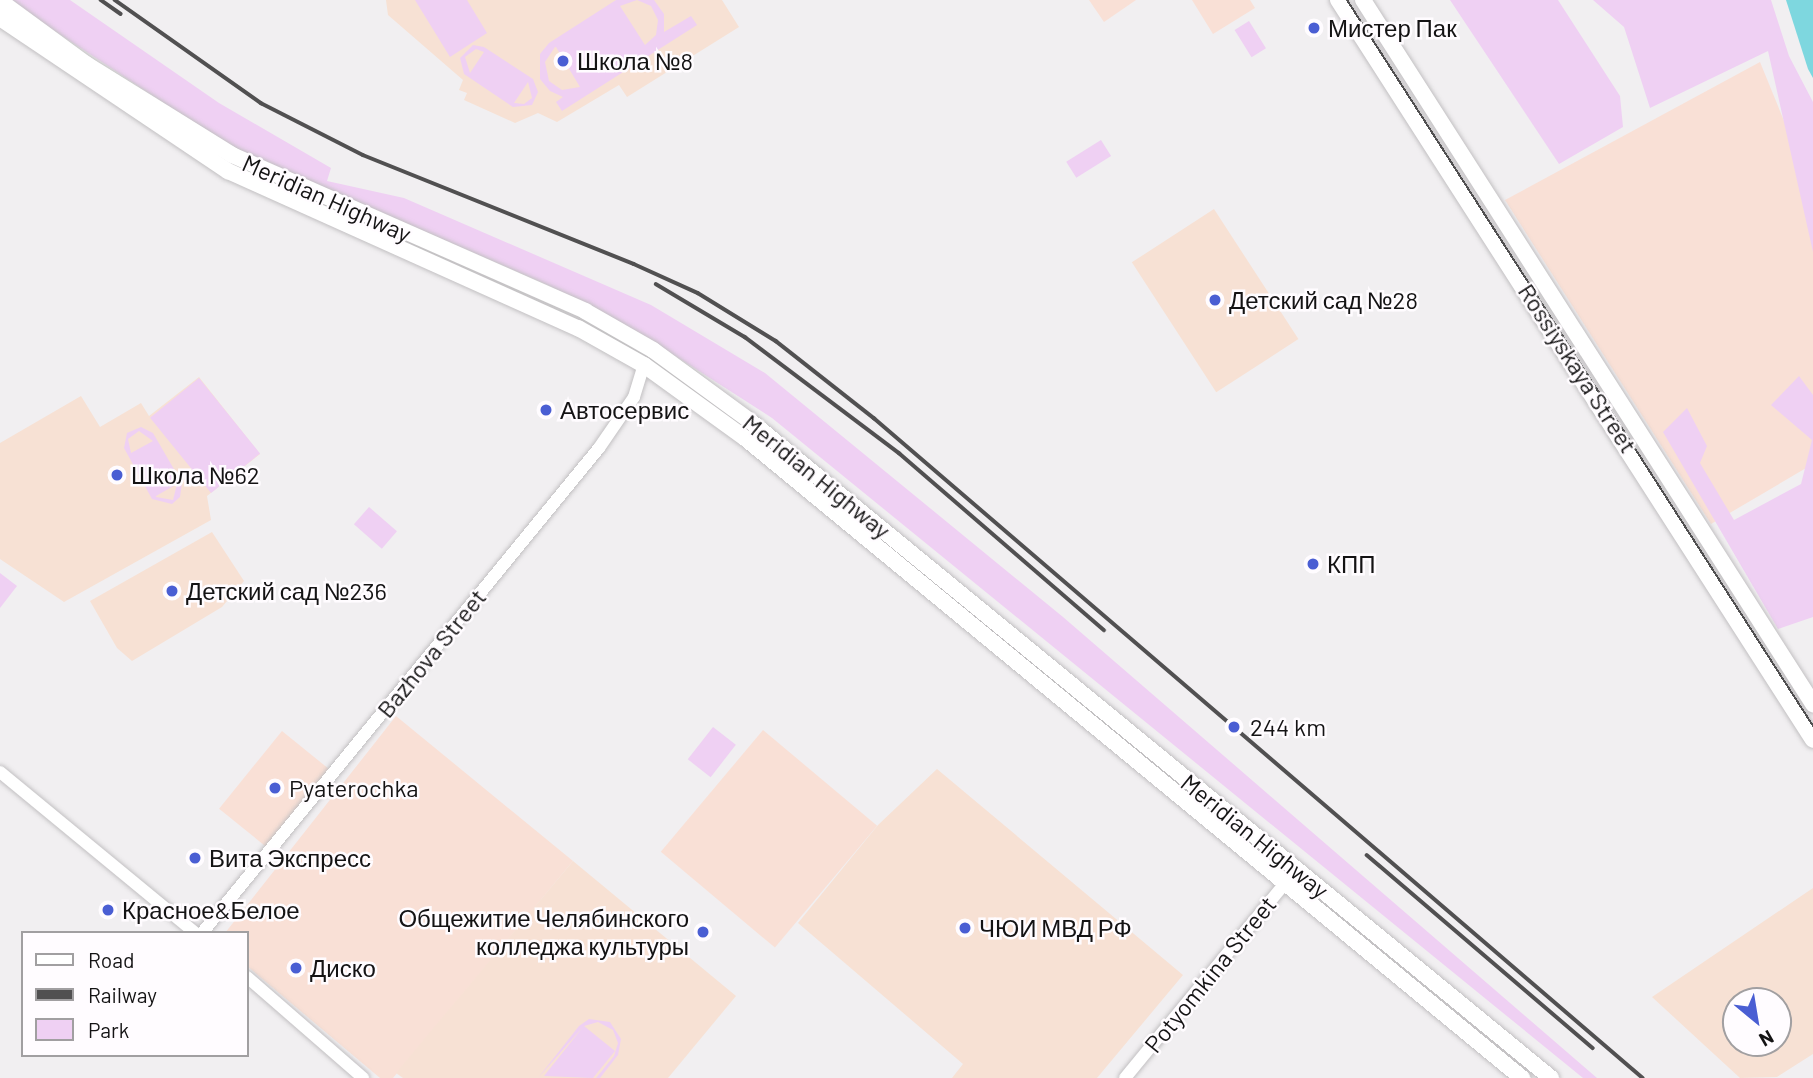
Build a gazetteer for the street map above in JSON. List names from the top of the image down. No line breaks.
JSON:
{"streets":{"main road":["Meridian Highway","Rossiyskaya Street"],"street":["Bazhova Street","Potyomkina Street"]},"crossings":[["Meridian Highway","Bazhova Street"],["Meridian Highway","Potyomkina Street"]],"places":["Мистер Пак","Школа №8","Детский сад №28","Автосервис","Школа №62","КПП","Детский сад №236","244 km","Pyaterochka","Вита Экспресс","Красное&Белое","ЧЮИ МВД РФ","Общежитие Челябинского колледжа культуры","Диско"],"legend":["Road","Railway","Park"],"north":"bottom right"}
